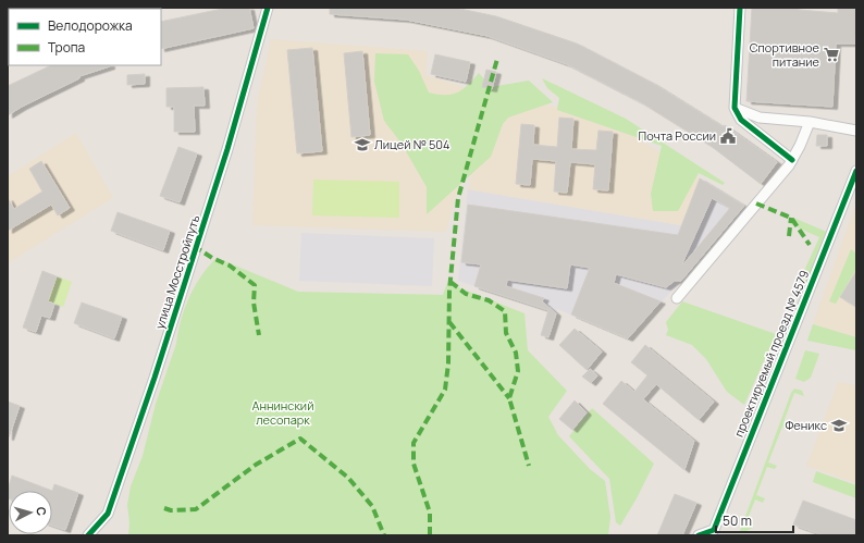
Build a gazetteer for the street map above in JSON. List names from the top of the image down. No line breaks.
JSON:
{"streets":{"street":["улица Мосстройпуть","проектируемый проезд № 4579"]},"parks":["Аннинский лесопарк"],"places":{"supermarket":["Спортивное питание"],"public building":["Почта России"],"school or university":["Лицей № 504","Феникс"]},"legend":["Велодорожка","Тропа"],"scale_bar":"50 m","north":"right"}
